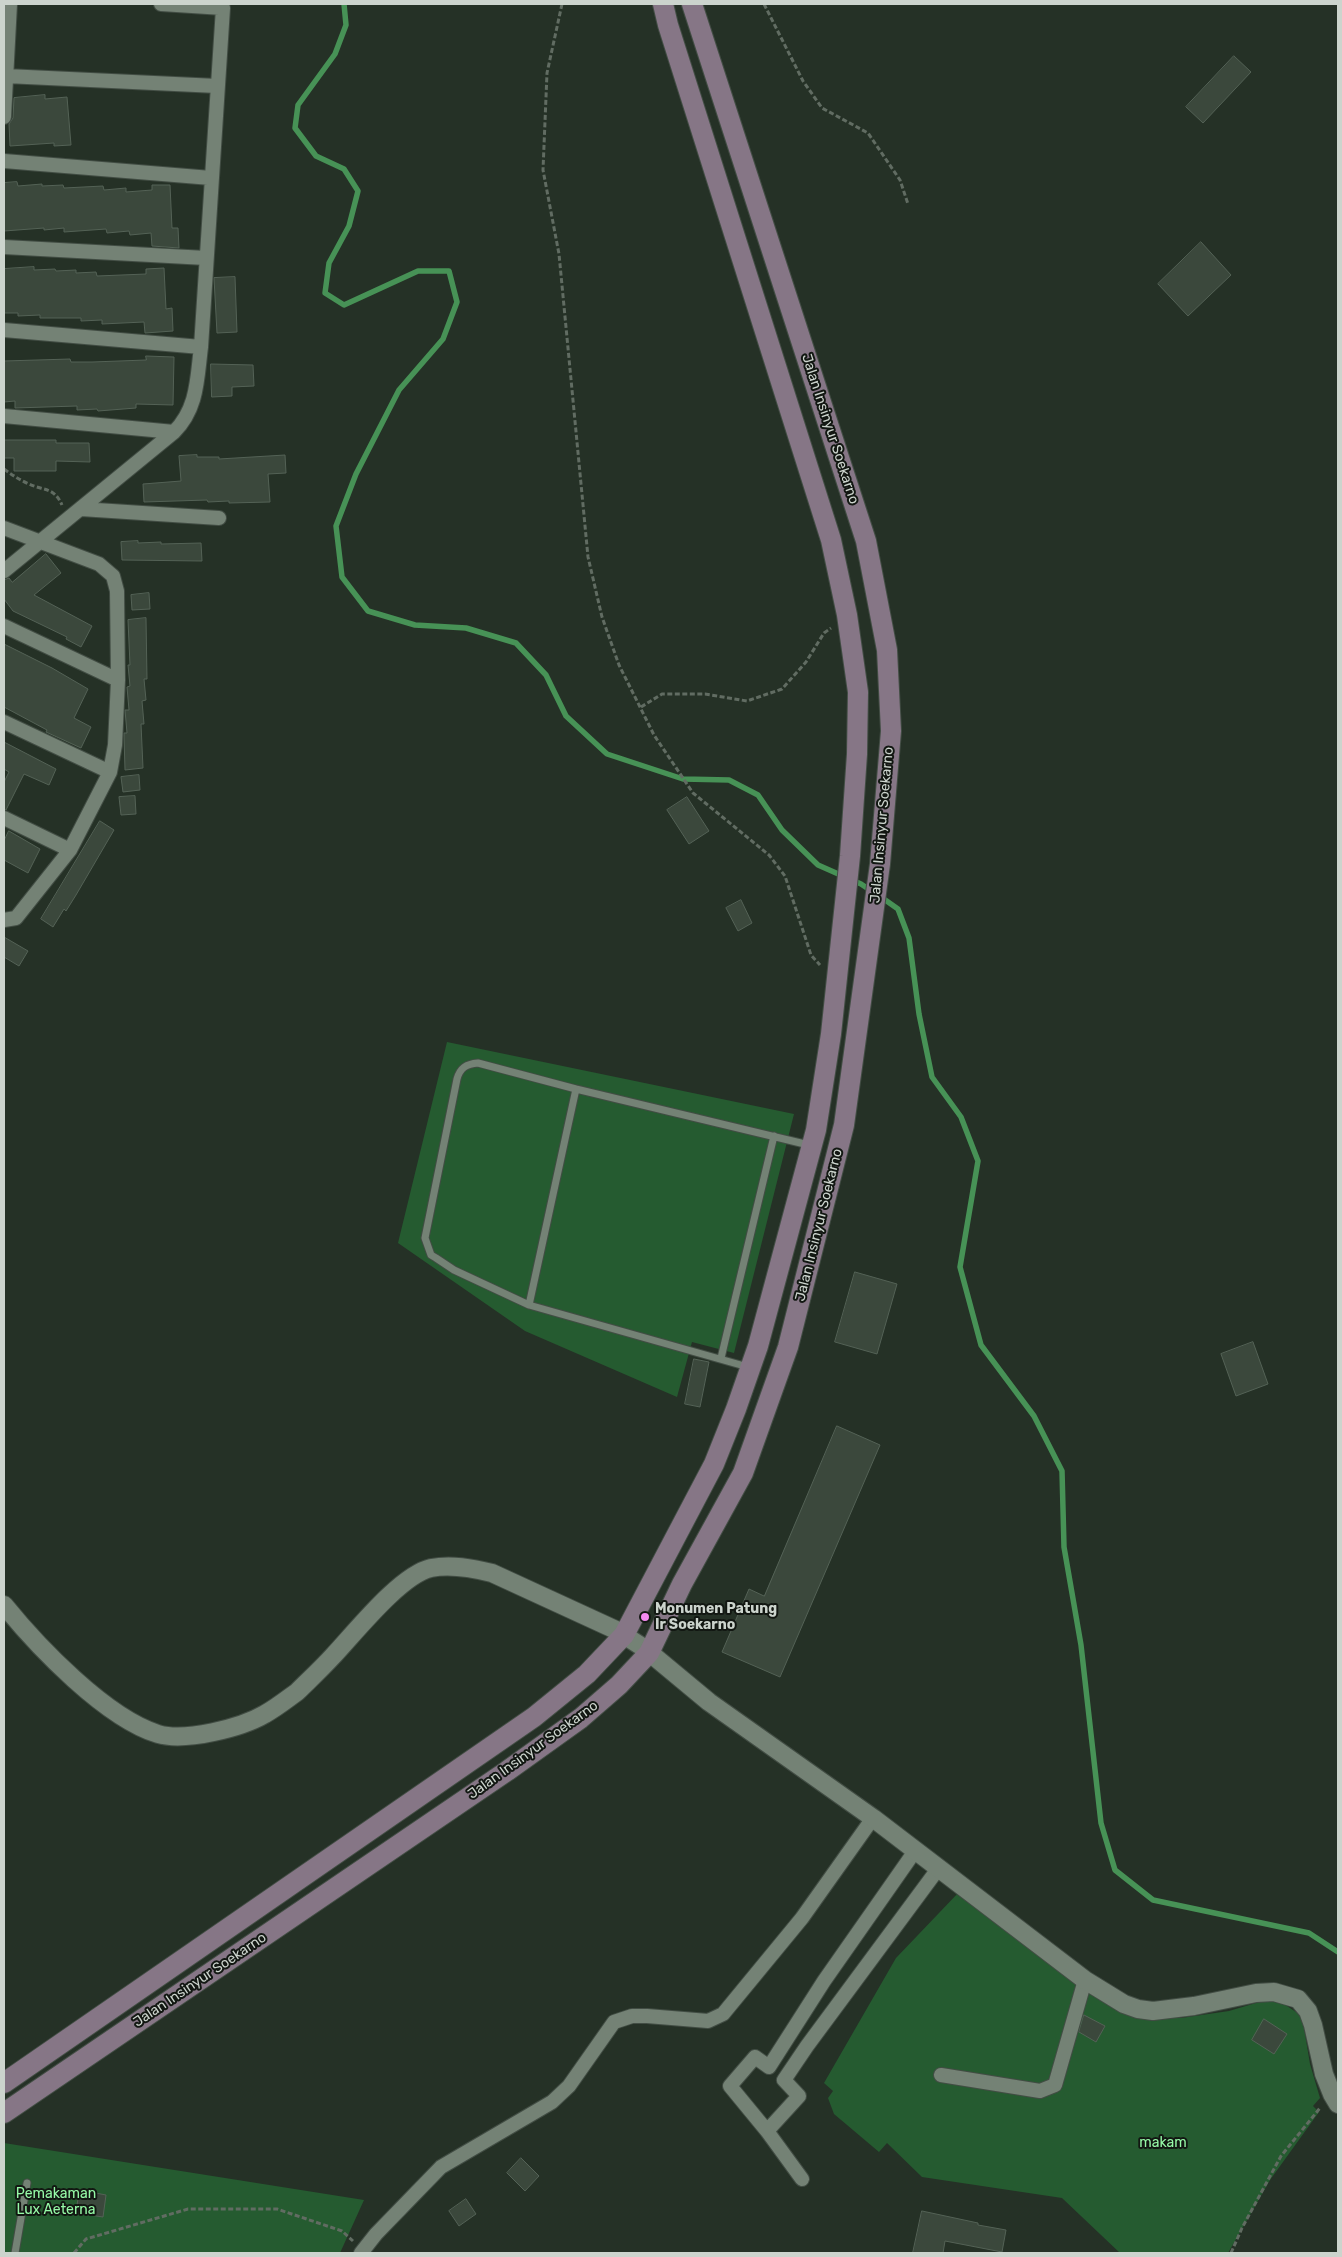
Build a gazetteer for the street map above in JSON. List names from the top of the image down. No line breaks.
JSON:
{"streets":{"main road":["Jalan Insinyur Soekarno"]},"parks":["makam","Pemakaman Lux Aeterna"],"places":["Monumen Patung Ir Soekarno"]}
